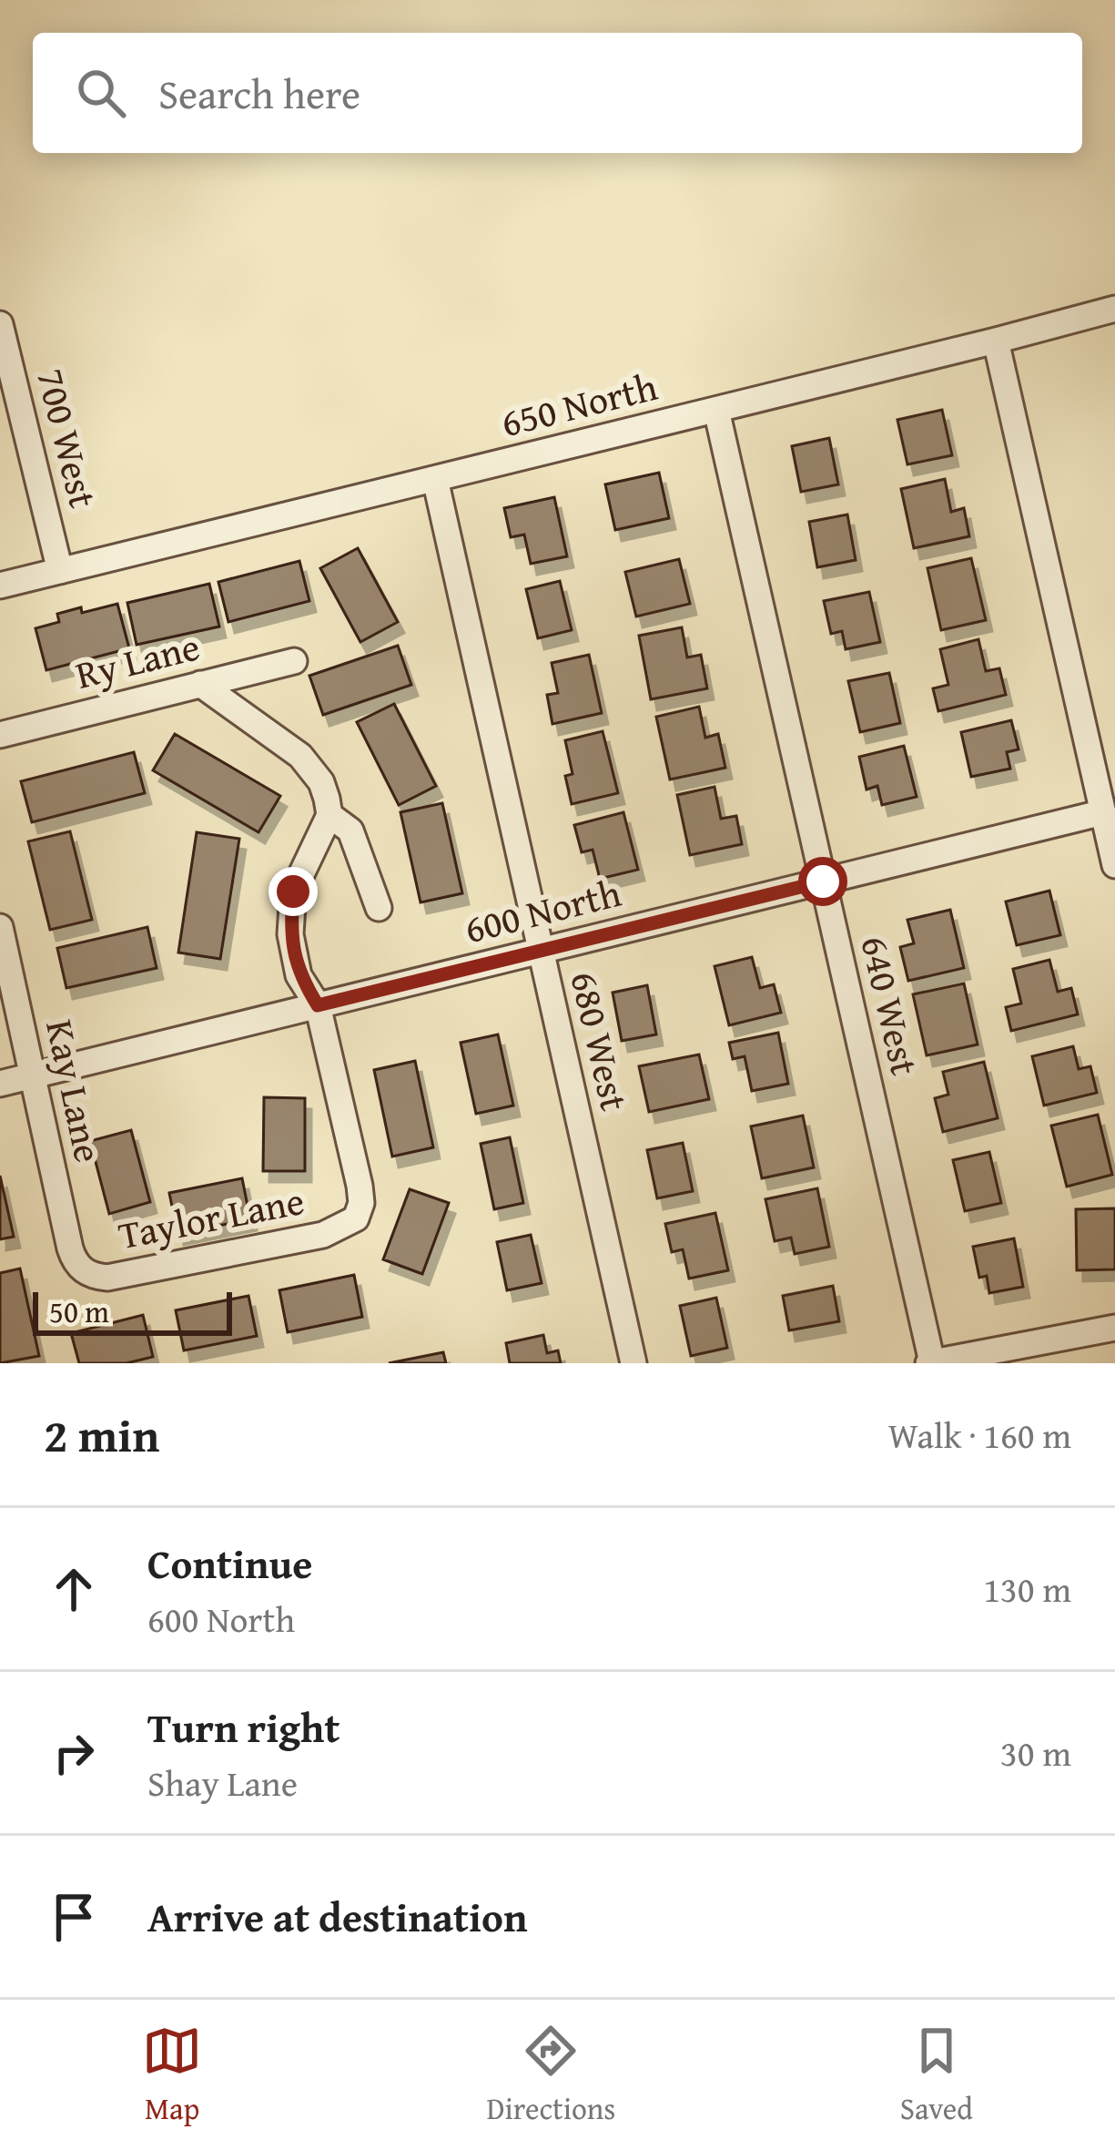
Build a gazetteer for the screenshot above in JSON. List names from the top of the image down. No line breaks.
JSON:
{"streets":{"street":["650 North","700 West","Ry Lane","600 North","640 West","680 West","Kay Lane","Taylor Lane"]},"crossings":[["650 North","700 West"],["650 North","640 West"],["650 North","680 West"],["600 North","640 West"],["600 North","680 West"],["600 North","Kay Lane"],["600 North","Taylor Lane"],["Kay Lane","Taylor Lane"]],"scale_bar":"50 m","page":{"search":"Search here","scale":"50 m","heading":["2 min","Walk · 160 m"],"list":[["Continue","600 North","130 m"],["Turn right","Shay Lane","30 m"],"Arrive at destination"],"nav":["Map","Directions","Saved"]}}
